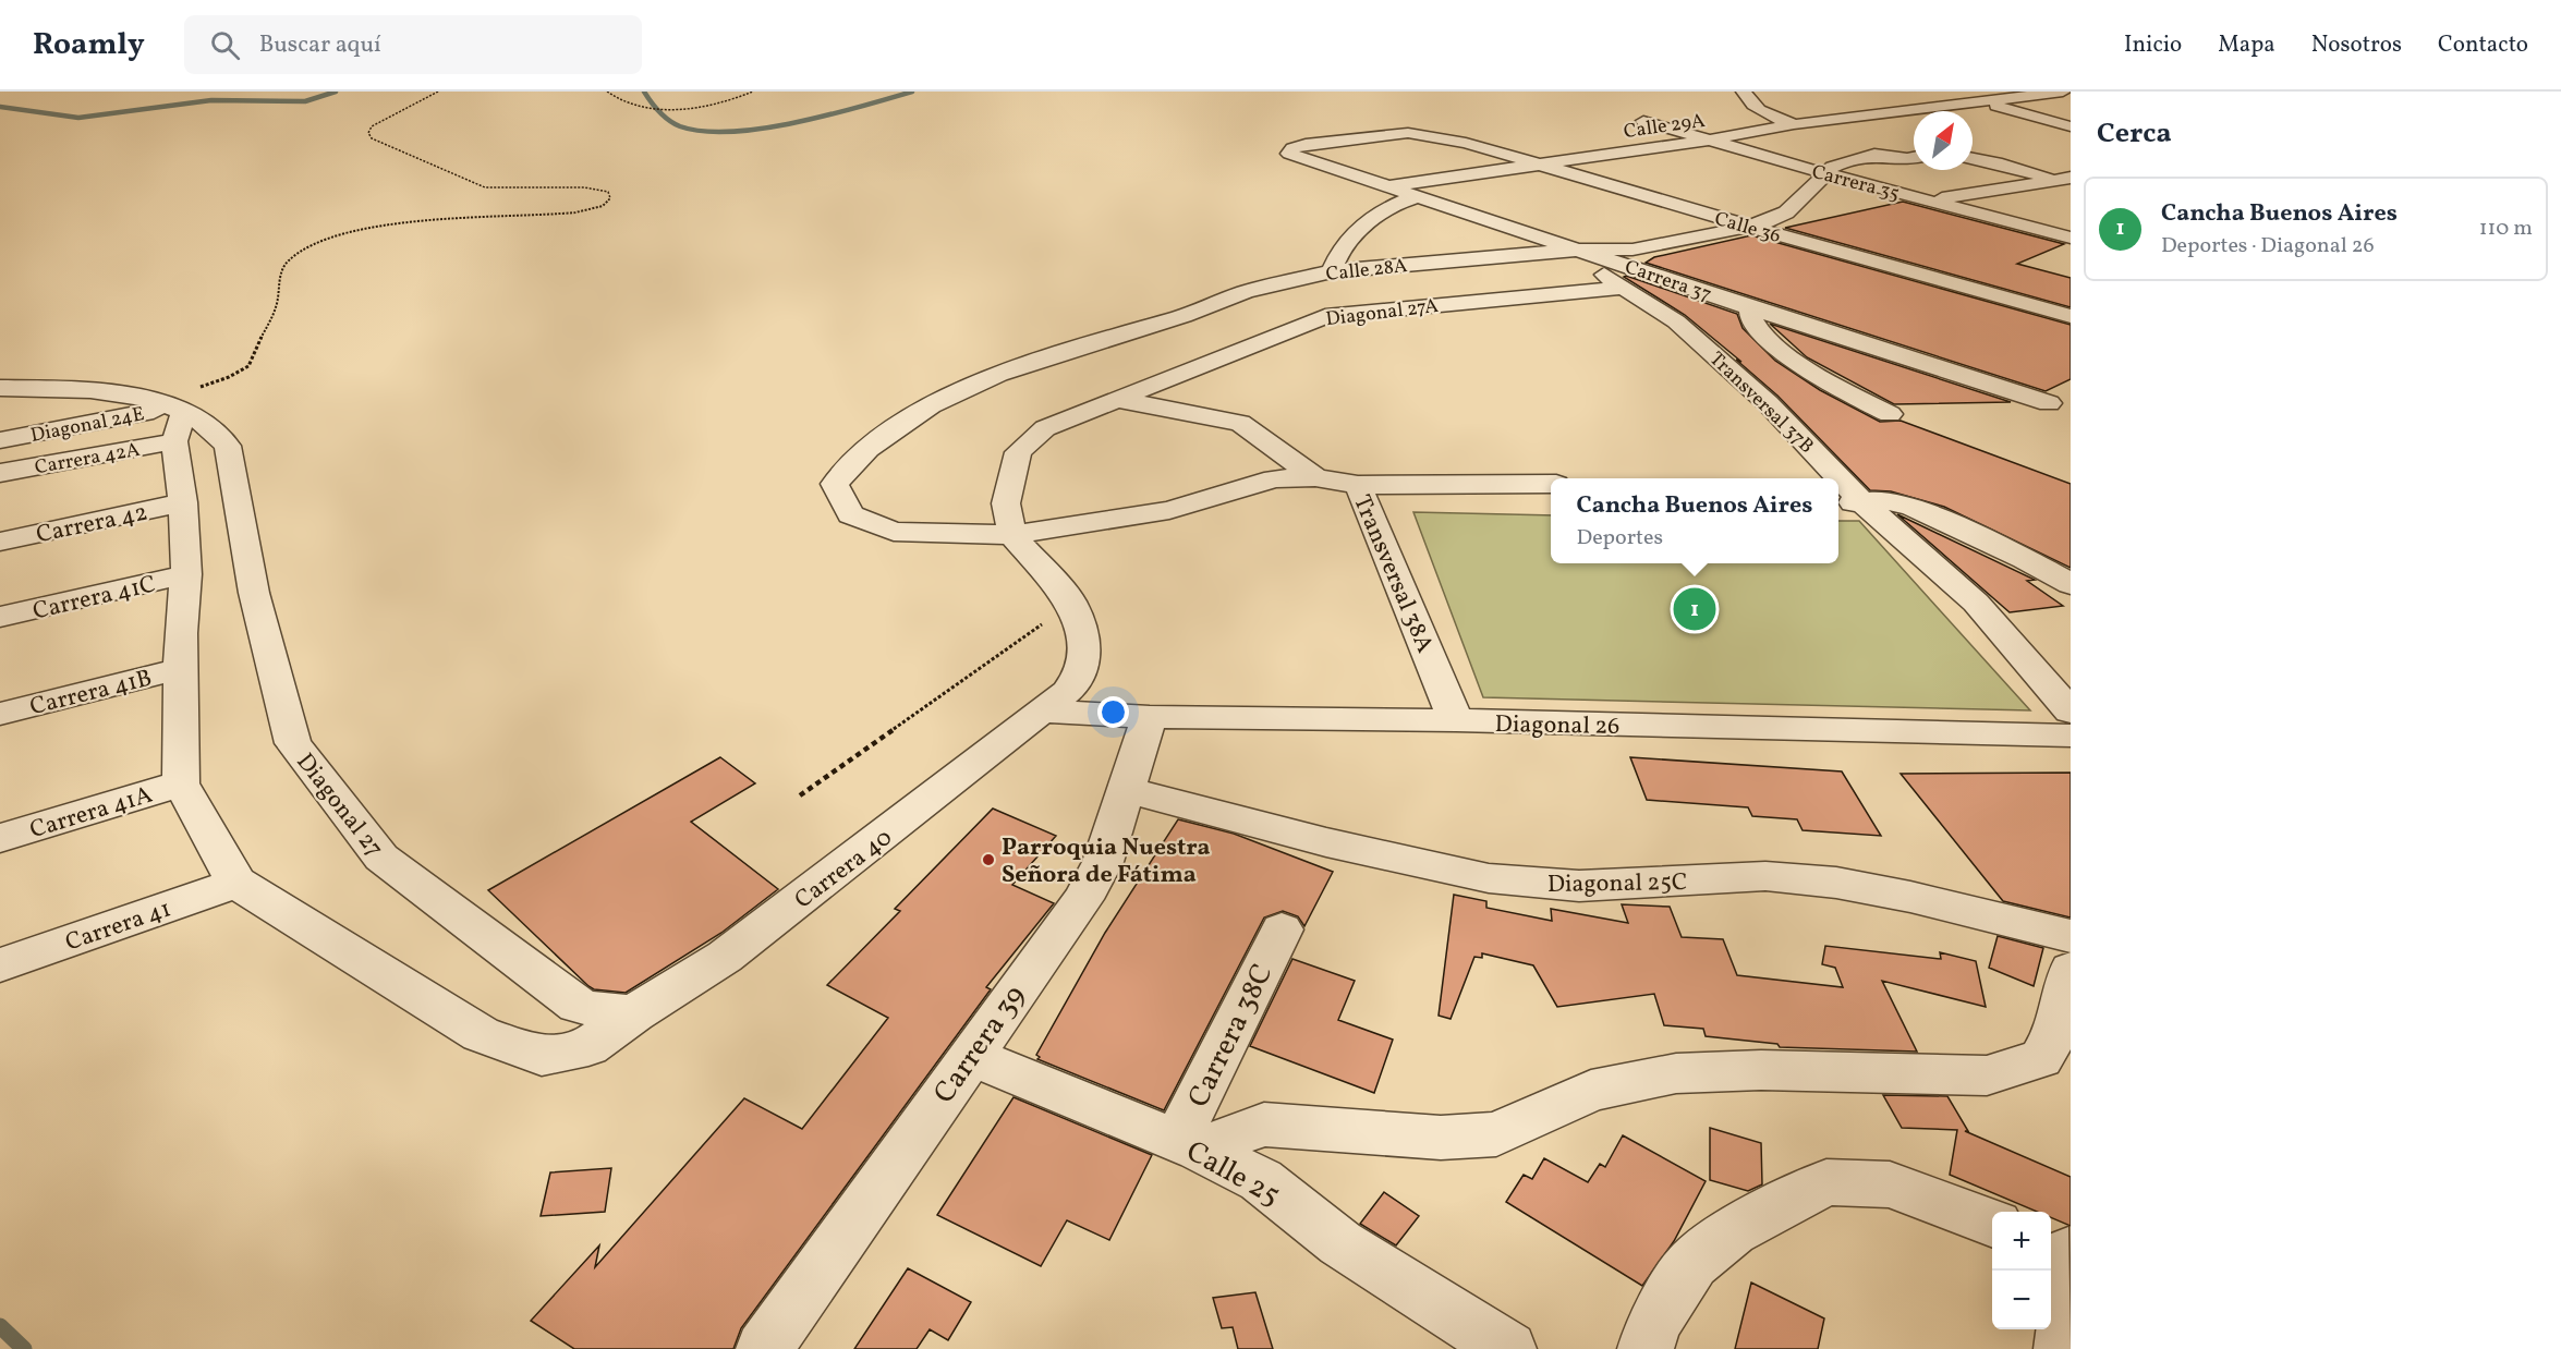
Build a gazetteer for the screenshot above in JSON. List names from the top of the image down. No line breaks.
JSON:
{"streets":{"street":["Calle 29A","Carrera 35","Calle 36","Calle 28A","Carrera 37","Diagonal 27A","Transversal 37B","Diagonal 24E","Carrera 42A","Carrera 42","Transversal 38A","Carrera 41C","Carrera 41B","Diagonal 26","Diagonal 27","Carrera 41A","Carrera 40","Diagonal 25C","Carrera 41","Carrera 38C","Carrera 39","Calle 25"]},"crossings":[["Calle 29A","Carrera 35"],["Calle 29A","Calle 36"],["Calle 29A","Carrera 37"],["Carrera 35","Calle 28A"],["Calle 36","Calle 28A"],["Calle 36","Carrera 37"],["Calle 28A","Carrera 37"],["Calle 28A","Transversal 37B"],["Carrera 37","Transversal 37B"],["Diagonal 27A","Transversal 37B"],["Diagonal 27A","Transversal 38A"],["Diagonal 24E","Carrera 42A"],["Diagonal 24E","Diagonal 27"],["Carrera 42A","Diagonal 27"],["Transversal 38A","Diagonal 26"],["Diagonal 26","Carrera 40"],["Diagonal 26","Carrera 39"],["Diagonal 27","Carrera 40"],["Carrera 40","Carrera 41"],["Diagonal 25C","Carrera 39"],["Carrera 38C","Calle 25"],["Carrera 39","Calle 25"]],"places":["Parroquia Nuestra Señora de Fátima"],"north":"top right","page":{"header":"Roamly","search":"Buscar aquí","nav":["Inicio","Mapa","Nosotros","Contacto"],"heading":"Cerca","list":[{"mark":"1","name":"Cancha Buenos Aires","note":"Deportes · Diagonal 26","value":"110 m"}],"popup":["Cancha Buenos Aires","Deportes"],"pins":"1","map_buttons":["+","−"]}}
